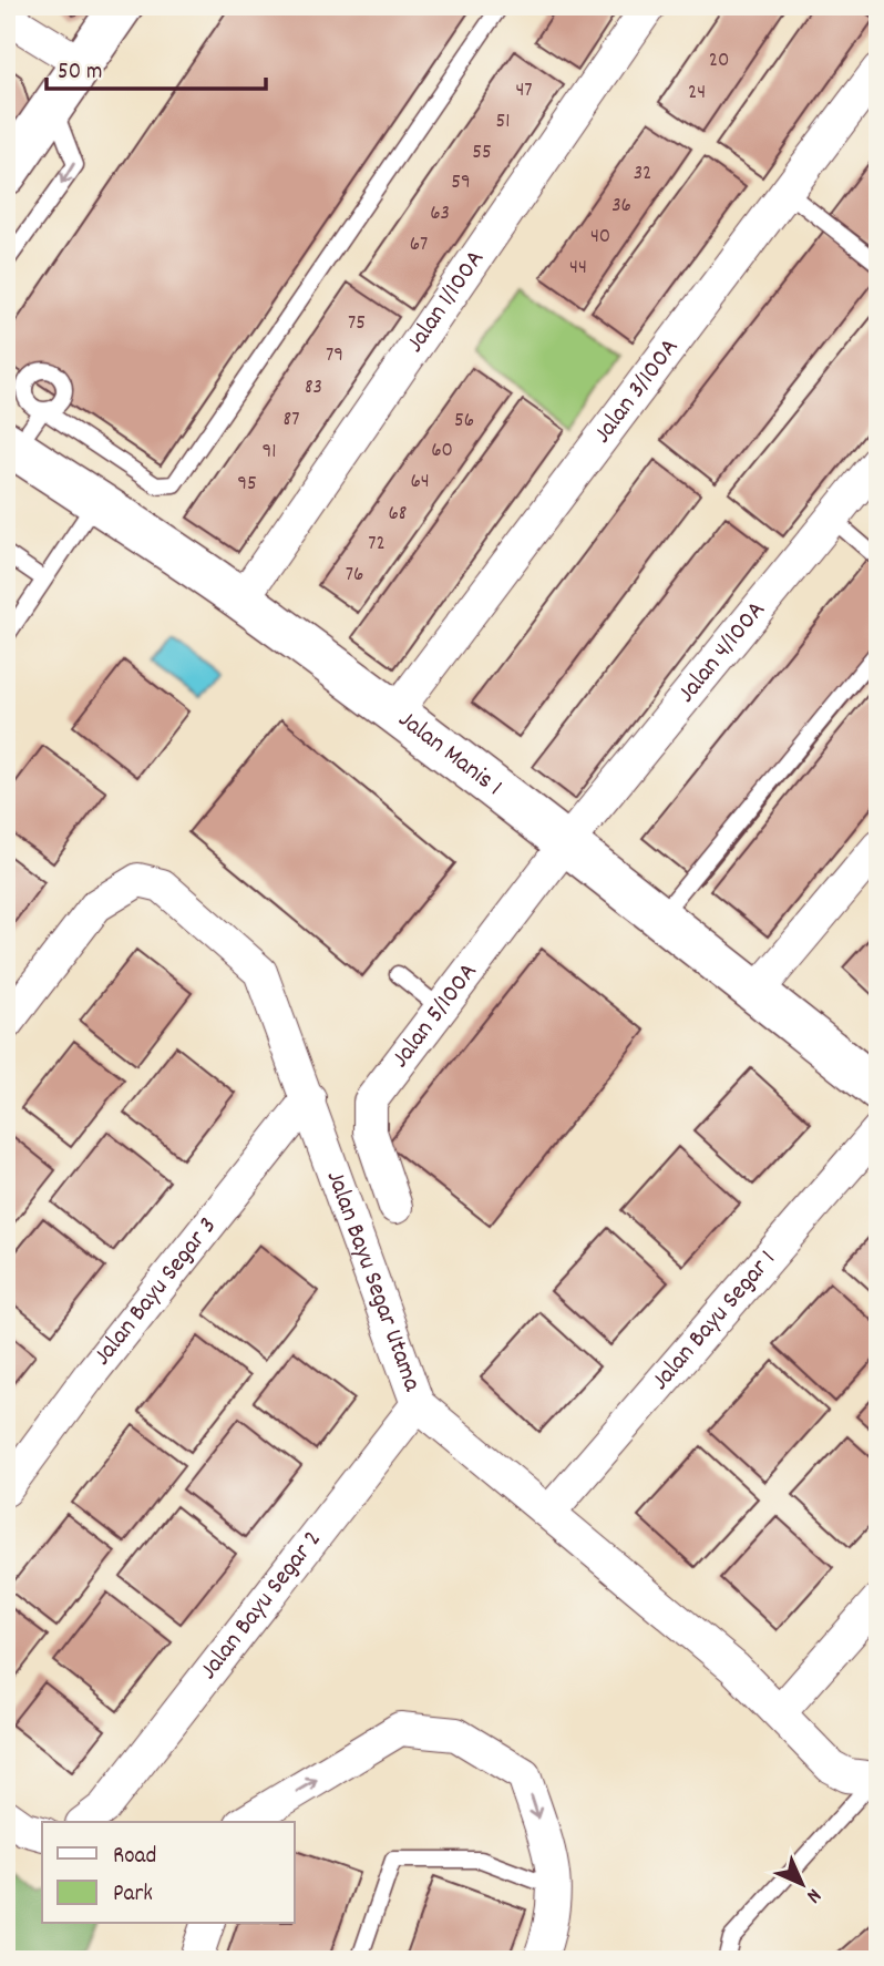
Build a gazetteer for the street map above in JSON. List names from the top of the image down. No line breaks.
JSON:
{"streets":{"street":["Jalan 1/100A","Jalan 3/100A","Jalan 4/100A","Jalan Manis 1","Jalan 5/100A","Jalan Bayu Segar Utama","Jalan Bayu Segar 3","Jalan Bayu Segar 1","Jalan Bayu Segar 2"]},"crossings":[["Jalan 1/100A","Jalan Manis 1"],["Jalan 3/100A","Jalan Manis 1"],["Jalan 4/100A","Jalan Manis 1"],["Jalan 4/100A","Jalan 5/100A"],["Jalan Manis 1","Jalan 5/100A"],["Jalan Bayu Segar Utama","Jalan Bayu Segar 3"],["Jalan Bayu Segar Utama","Jalan Bayu Segar 1"],["Jalan Bayu Segar Utama","Jalan Bayu Segar 2"]],"house_numbers":["20","47","24","51","55","32","59","36","63","40","67","44","75","79","83","87","56","60","91","64","95","68","72","76"],"legend":["Road","Park"],"scale_bar":"50 m","north":"bottom right"}
